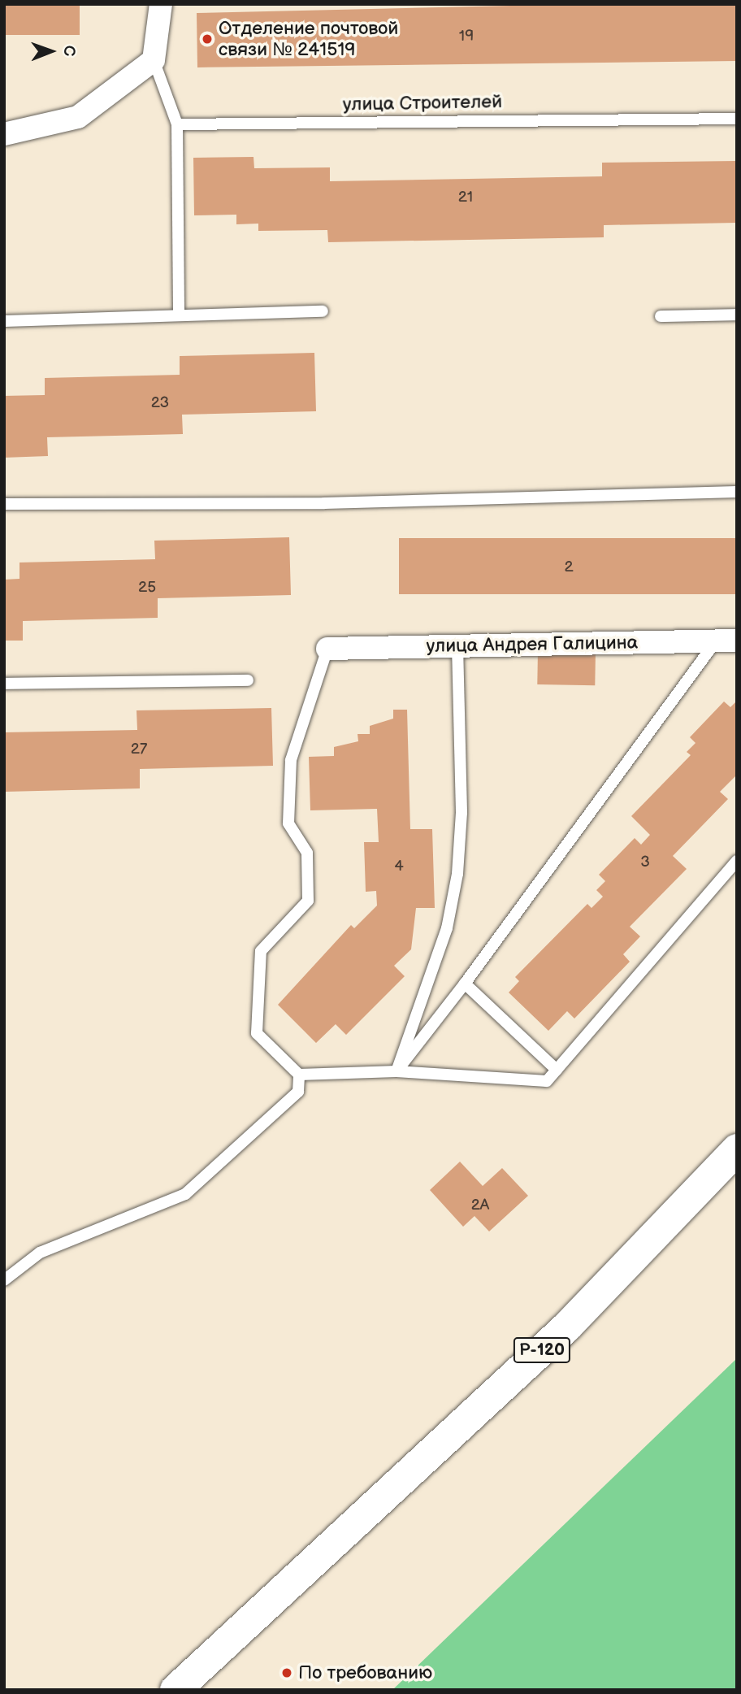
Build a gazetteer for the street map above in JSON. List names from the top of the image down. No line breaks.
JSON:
{"streets":{"main road":["Р-120"],"street":["улица Андрея Галицина"],"lane":["улица Строителей"]},"places":["Отделение почтовой связи № 241519","По требованию"],"house_numbers":["19","21","23","2","25","27","3","4","2А"],"north":"right"}
